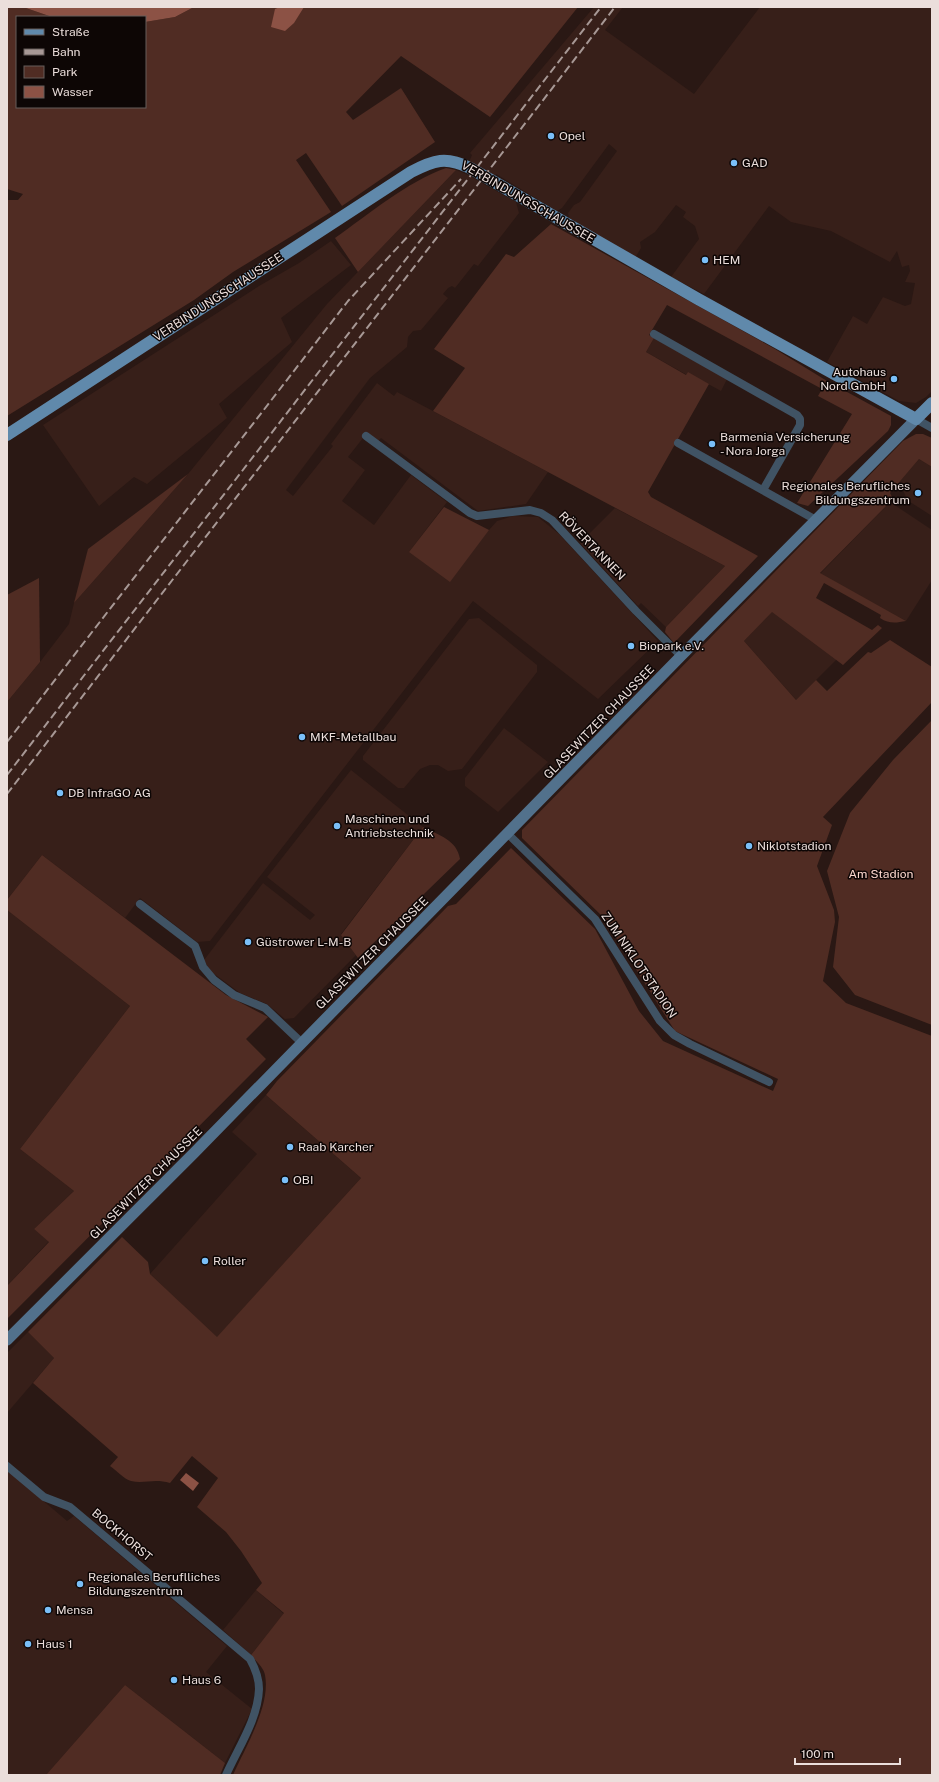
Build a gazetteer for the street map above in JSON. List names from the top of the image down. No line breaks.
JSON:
{"streets":{"main road":["VERBINDUNGSCHAUSSEE","GLASEWITZER CHAUSSEE"],"street":["RÖVERTANNEN","ZUM NIKLOTSTADION","BOCKHORST"]},"crossings":[["VERBINDUNGSCHAUSSEE","GLASEWITZER CHAUSSEE"],["RÖVERTANNEN","GLASEWITZER CHAUSSEE"],["GLASEWITZER CHAUSSEE","ZUM NIKLOTSTADION"]],"parks":["Am Stadion"],"places":["Opel","GAD","HEM","Autohaus Nord GmbH","Barmenia Versicherung - Nora Jorga","Regionales Berufliches Bildungszentrum","Biopark e.V.","MKF-Metallbau","DB InfraGO AG","Maschinen und Antriebstechnik","Niklotstadion","Güstrower L-M-B","Raab Karcher","OBI","Roller","Regionales Beruflliches Bildungszentrum","Mensa","Haus 1","Haus 6"],"legend":["Straße","Bahn","Park","Wasser"],"scale_bar":"100 m"}
